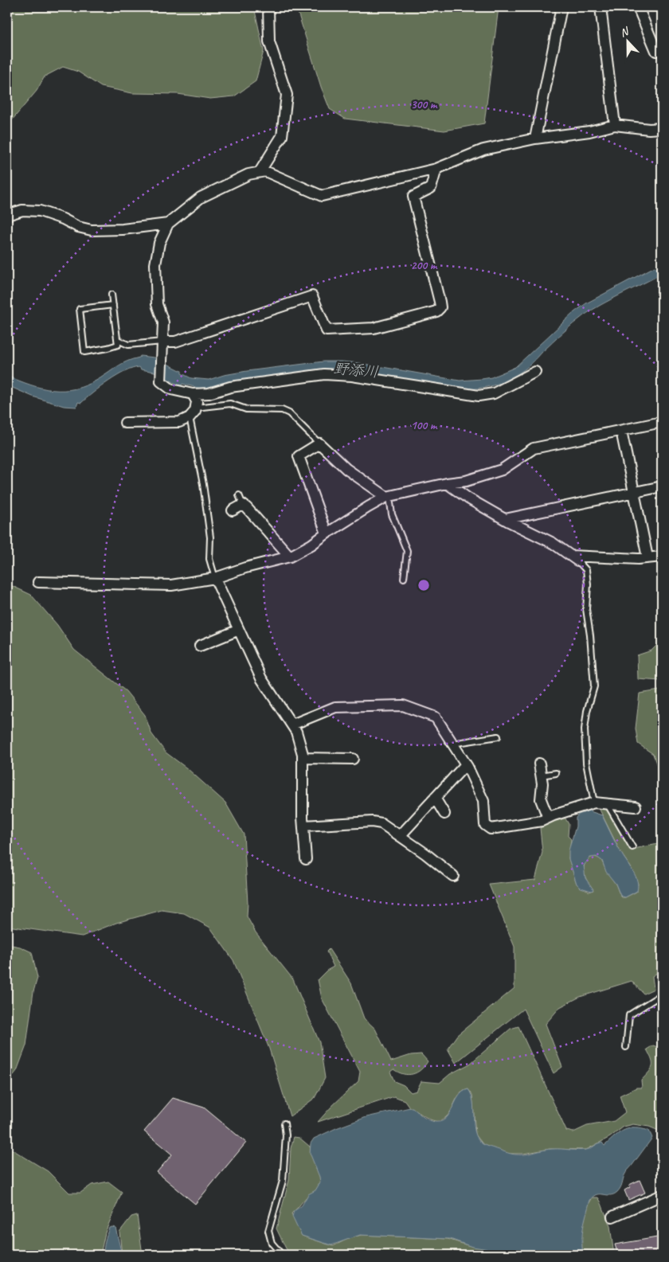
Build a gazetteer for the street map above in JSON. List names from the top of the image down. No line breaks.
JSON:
{"water":["野添川"],"north":"top","rings":["300 m","200 m","100 m"]}
